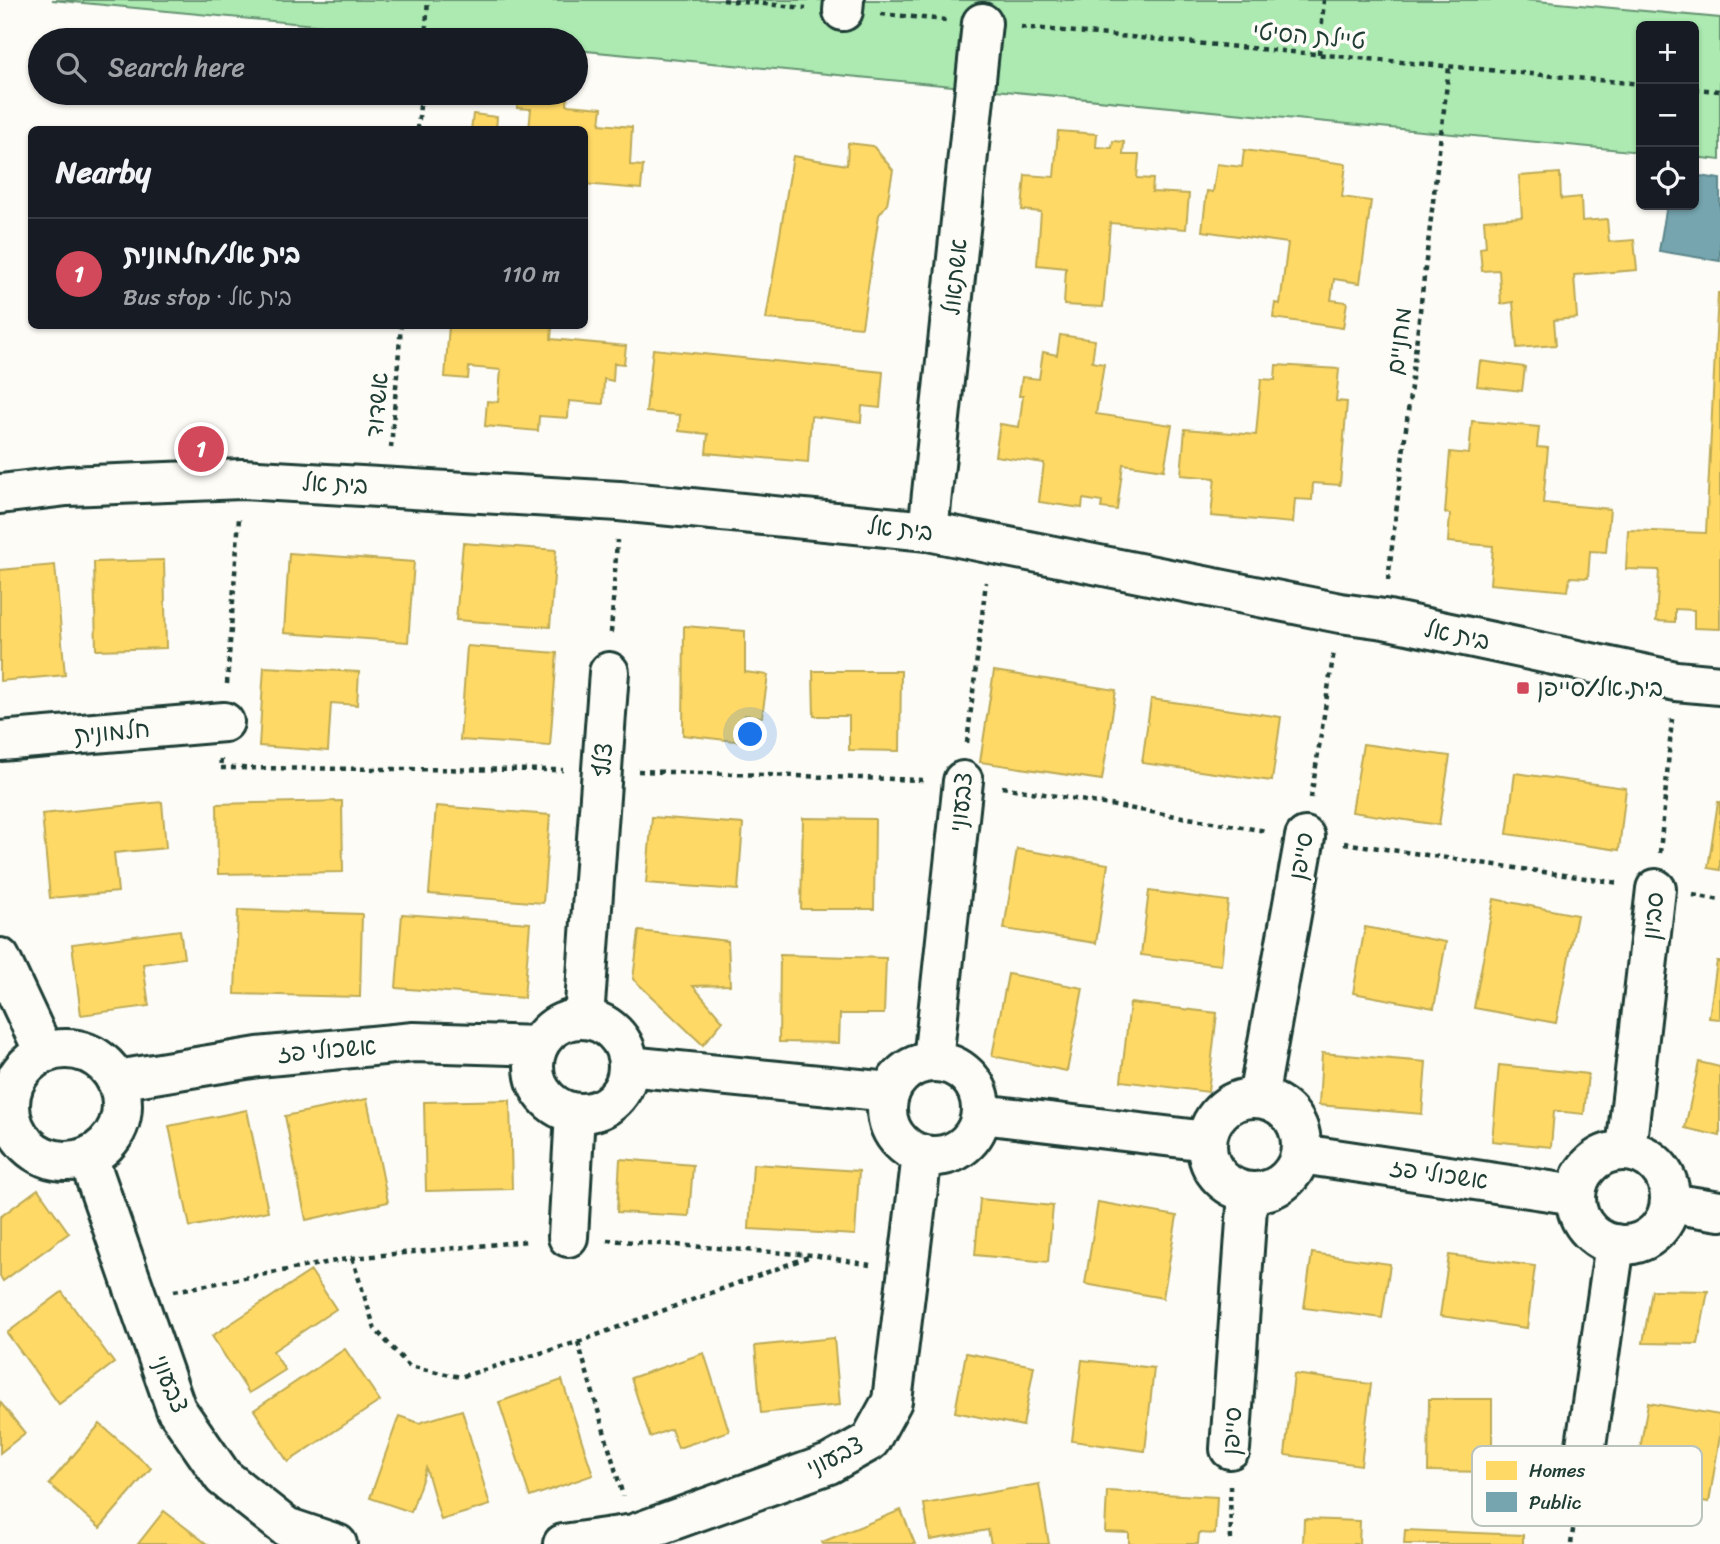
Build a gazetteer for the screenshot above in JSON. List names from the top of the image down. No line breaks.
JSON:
{"streets":{"street":["אשתאול","בית אל","חלמונית","צלף","צבעוני","סייפן","סביון","אשכולי פז"],"path":["טיילת הסיטי","מחניים","אשדוד"]},"crossings":[["טיילת הסיטי","אשתאול"],["טיילת הסיטי","מחניים"],["אשתאול","בית אל"],["מחניים","בית אל"],["אשדוד","בית אל"],["בית אל","צבעוני"],["בית אל","סייפן"],["בית אל","סביון"],["צלף","אשכולי פז"],["צבעוני","אשכולי פז"],["סייפן","אשכולי פז"],["סביון","אשכולי פז"]],"places":{"transit":["בית אל/סייפן"]},"legend":["Homes","Public"],"page":{"map_buttons":["+","−"],"search":"Search here","heading":"Nearby","list":[{"mark":"1","name":"בית אל/חלמונית","note":"Bus stop · בית אל","value":"110 m"}],"pins":"1"}}
